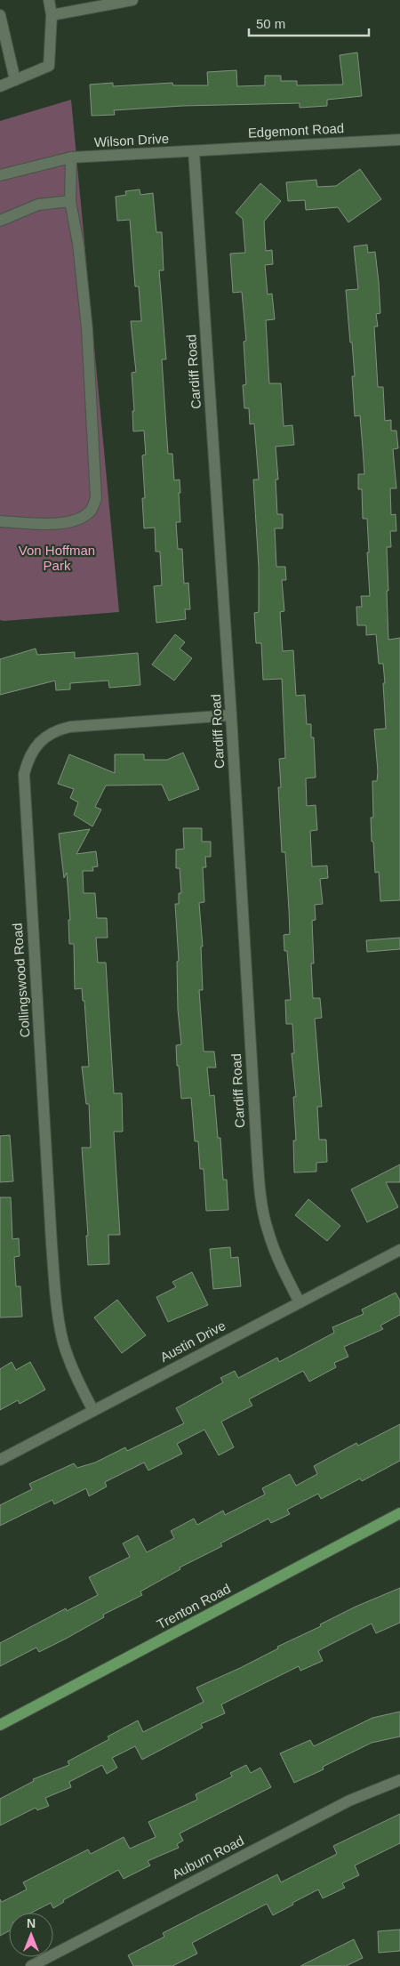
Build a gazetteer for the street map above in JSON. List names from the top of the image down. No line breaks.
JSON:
{"streets":{"main road":["Trenton Road"],"street":["Edgemont Road","Wilson Drive","Cardiff Road","Collingswood Road","Austin Drive","Auburn Road"]},"crossings":[["Edgemont Road","Wilson Drive"],["Edgemont Road","Cardiff Road"],["Wilson Drive","Cardiff Road"],["Cardiff Road","Collingswood Road"],["Cardiff Road","Austin Drive"],["Collingswood Road","Austin Drive"]],"parks":["Von Hoffman Park"],"scale_bar":"50 m","north":"top"}
